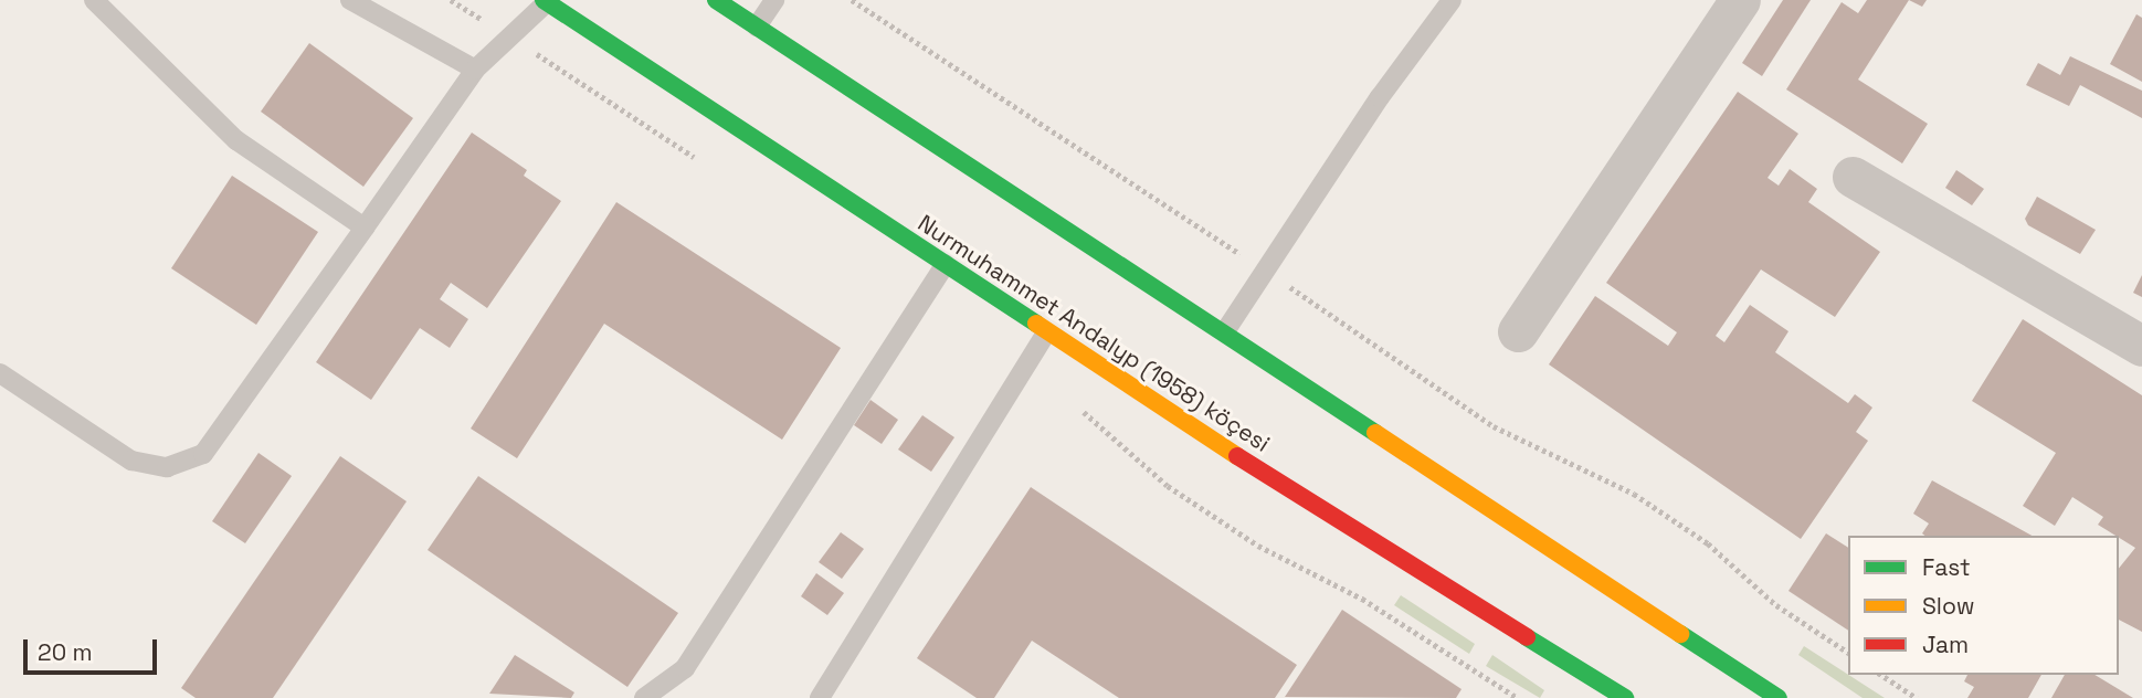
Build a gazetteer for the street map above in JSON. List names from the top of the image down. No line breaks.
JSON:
{"streets":{"main road":["Nurmuhammet Andalyp (1958) köçesi"]},"legend":["Fast","Slow","Jam"],"scale_bar":"20 m"}
